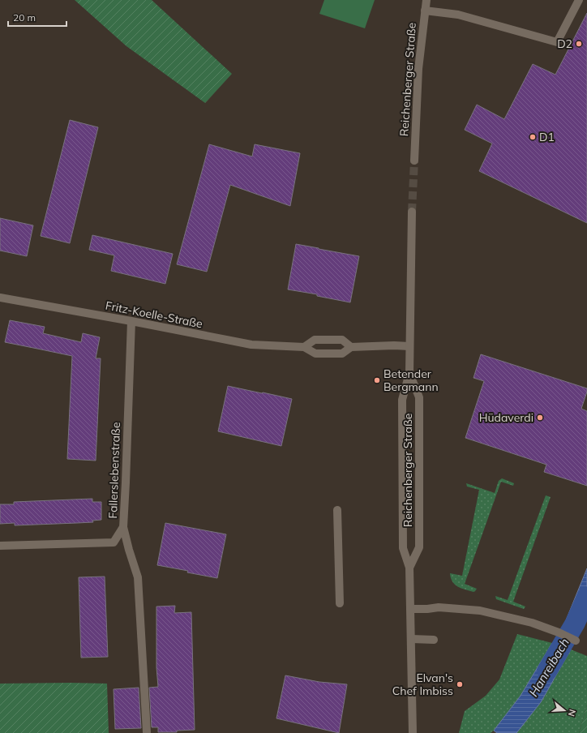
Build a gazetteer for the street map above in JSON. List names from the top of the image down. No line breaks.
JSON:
{"streets":{"street":["Reichenberger Straße","Fritz-Koelle-Straße","Fallerslebenstraße"]},"crossings":[["Reichenberger Straße","Fritz-Koelle-Straße"],["Fritz-Koelle-Straße","Fallerslebenstraße"]],"water":["Hanreibach"],"places":["D2","D1","Betender Bergmann","Hüdaverdi","Elvan's Chef Imbiss"],"scale_bar":"20 m","north":"right"}
